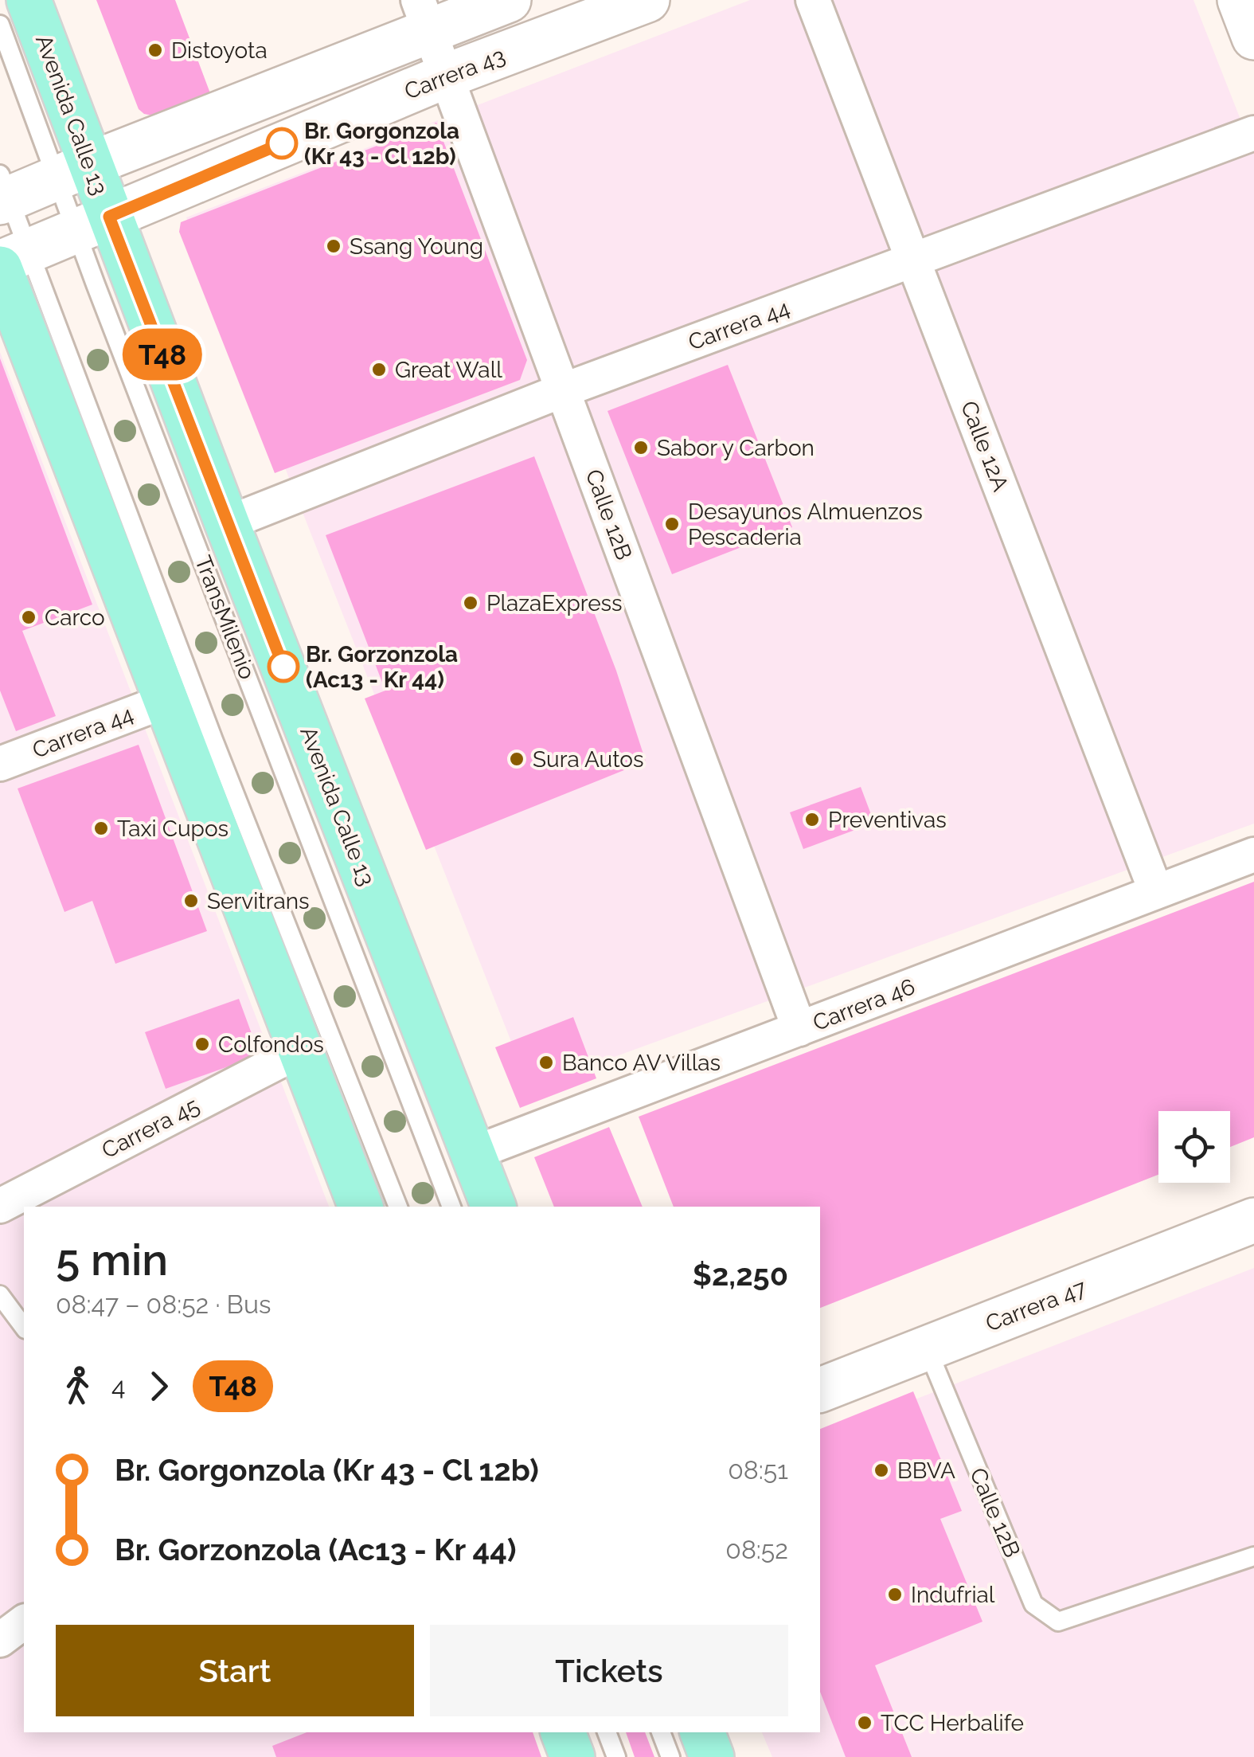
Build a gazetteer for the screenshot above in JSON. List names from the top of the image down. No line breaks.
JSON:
{"streets":{"main road":["Avenida Calle 13"],"street":["Carrera 43","Carrera 44","Calle 12A","Calle 12B","Carrera 46","Carrera 45","Carrera 47"],"lane":["TransMilenio"]},"crossings":[["Carrera 43","Avenida Calle 13"],["Carrera 43","Calle 12B"],["Carrera 43","TransMilenio"],["Avenida Calle 13","Carrera 44"],["Avenida Calle 13","TransMilenio"],["Avenida Calle 13","Carrera 46"],["Carrera 44","Calle 12A"],["Carrera 44","Calle 12B"],["Calle 12A","Carrera 46"],["Calle 12B","Carrera 46"],["Calle 12B","Carrera 47"],["TransMilenio","Carrera 46"]],"places":["Distoyota","Br. Gorgonzola (Kr 43 - Cl 12b)","Ssang Young","Great Wall","Sabor y Carbon","Desayunos Almuenzos Pescaderia","PlazaExpress","Carco","Br. Gorzonzola (Ac13 - Kr 44)","Sura Autos","Preventivas","Taxi Cupos","Servitrans","Colfondos","Banco AV Villas","BBVA","Indufrial","TCC Herbalife"],"lines":["bus line T48"],"page":{"on_map":"T48","heading":["5 min","08:47 – 08:52 · Bus","$2,250"],"legs":["4","T48"],"list":[{"name":"Br. Gorgonzola (Kr 43 - Cl 12b)","value":"08:51"},{"name":"Br. Gorzonzola (Ac13 - Kr 44)","value":"08:52"}],"buttons":["Start","Tickets"]}}
